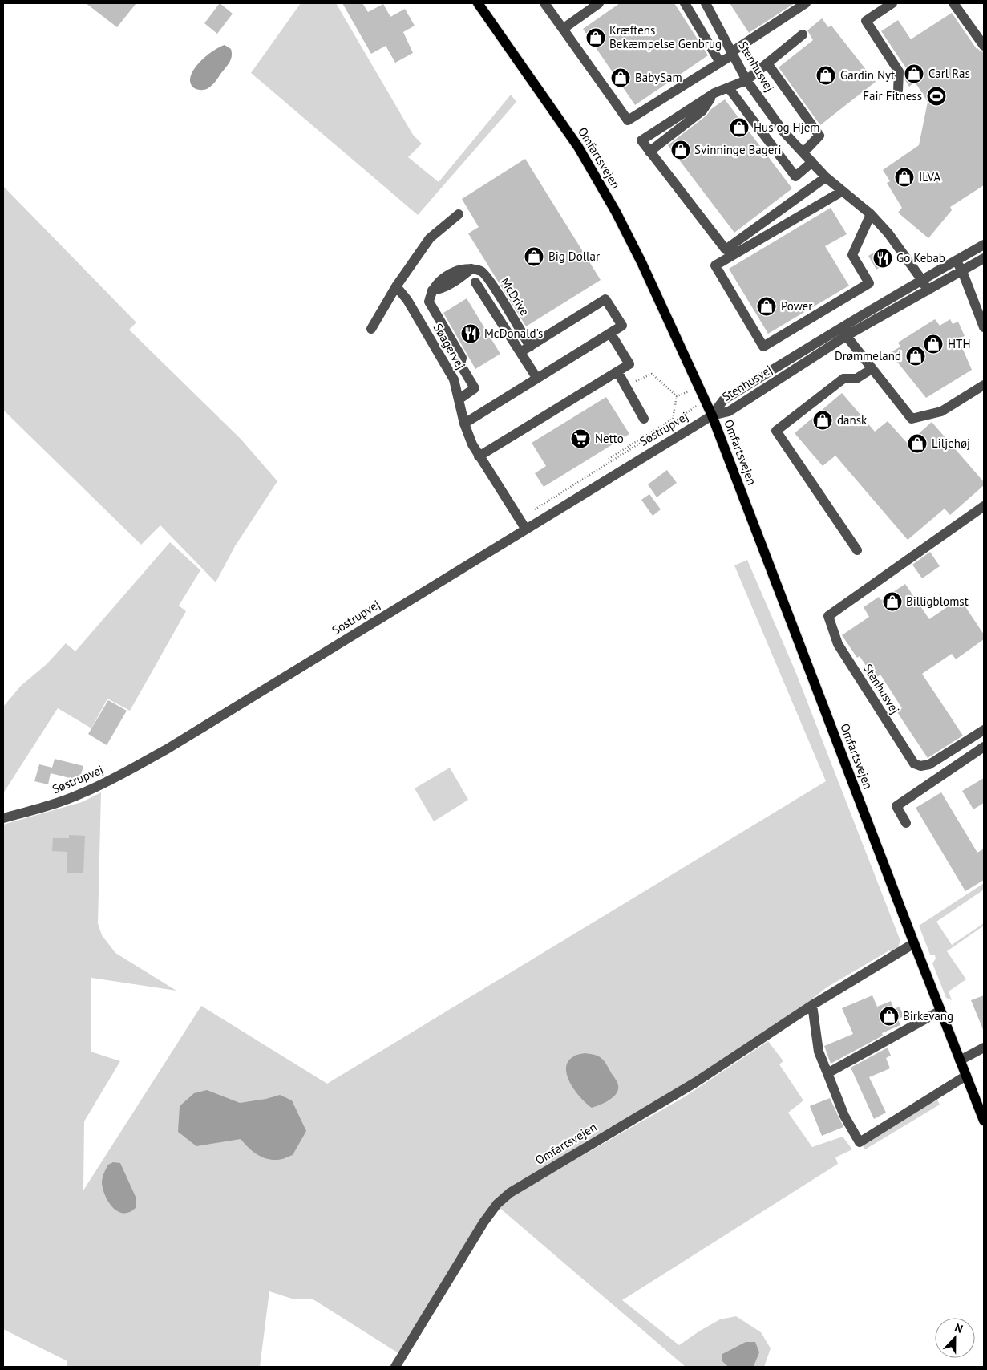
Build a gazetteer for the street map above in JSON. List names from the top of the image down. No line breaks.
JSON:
{"streets":{"main road":["Omfartsvejen"],"street":["Stenhusvej","McDrive","Søagervej","Søstrupvej"]},"crossings":[["Stenhusvej","Omfartsvejen"],["Stenhusvej","Søstrupvej"],["Omfartsvejen","Søstrupvej"],["McDrive","Søagervej"],["Søagervej","Søstrupvej"]],"places":{"shop":["Kræftens Bekæmpelse Genbrug","Carl Ras","Gardin Nyt","BabySam","Hus og Hjem","Svinninge Bageri","ILVA","Big Dollar","Power","HTH","Drømmeland","dansk","Liljehøj","Billigblomst","Birkevang"],"sports":["Fair Fitness"],"restaurant":["Go Kebab","McDonald's"],"supermarket":["Netto"]},"north":"top"}
